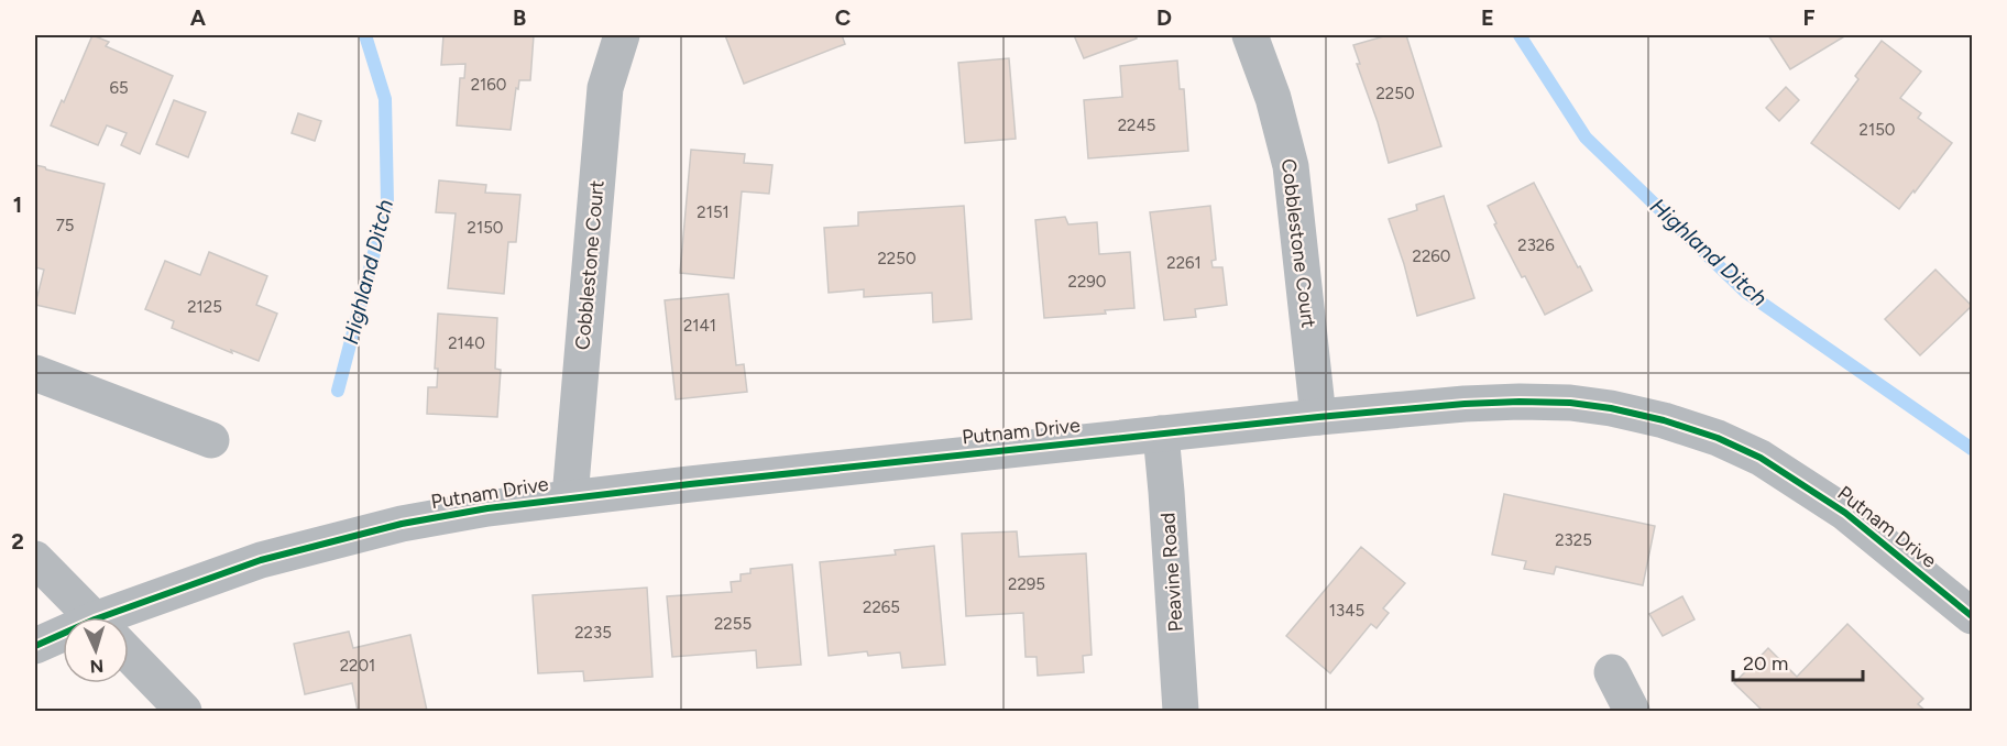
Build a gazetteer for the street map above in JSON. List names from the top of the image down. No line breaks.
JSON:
{"streets":{"street":["Cobblestone Court","Putnam Drive","Peavine Road"]},"crossings":[["Cobblestone Court","Putnam Drive"],["Putnam Drive","Peavine Road"]],"water":["Highland Ditch"],"house_numbers":["2160","65","2250","2245","2150","2151","75","2150","2326","2260","2250","2261","2290","2125","2141","2140","2325","2295","2265","1345","2255","2235","2201"],"scale_bar":"20 m","north":"bottom","grid":{"columns":["A","B","C","D","E","F"],"rows":["1","2"]}}
